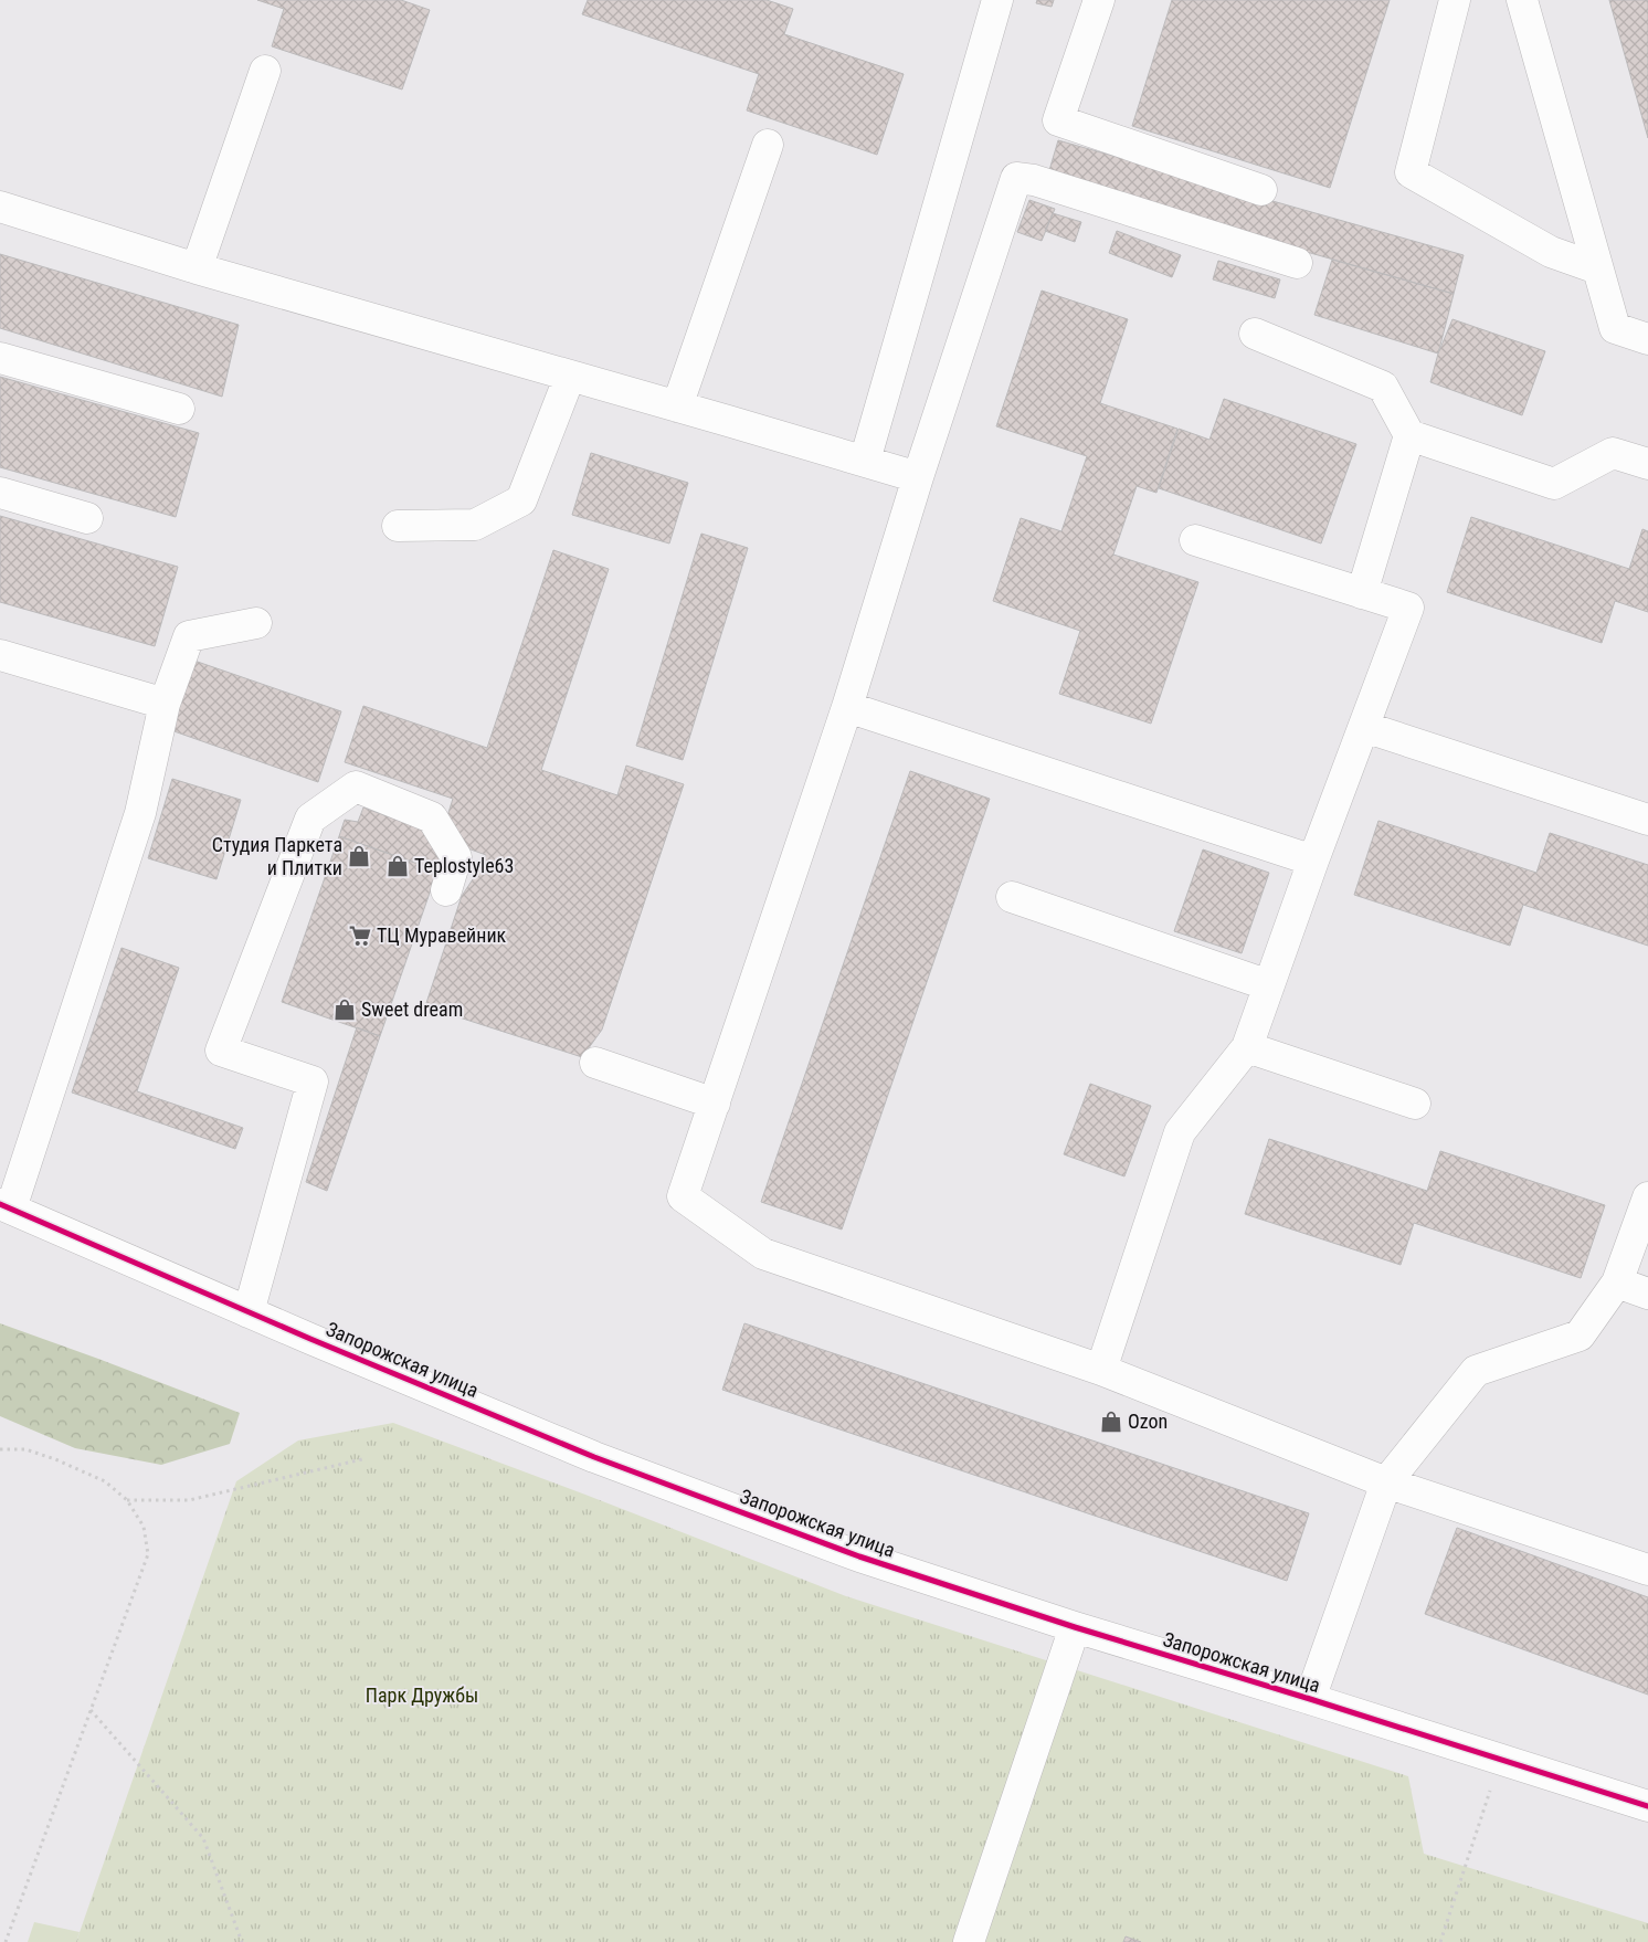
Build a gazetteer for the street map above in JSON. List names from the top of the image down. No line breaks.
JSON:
{"streets":{"street":["Запорожская улица"]},"parks":["Парк Дружбы"],"places":{"shop":["Студия Паркета и Плитки","Teplostyle63","Sweet dream","Ozon"],"supermarket":["ТЦ Муравейник"]}}
